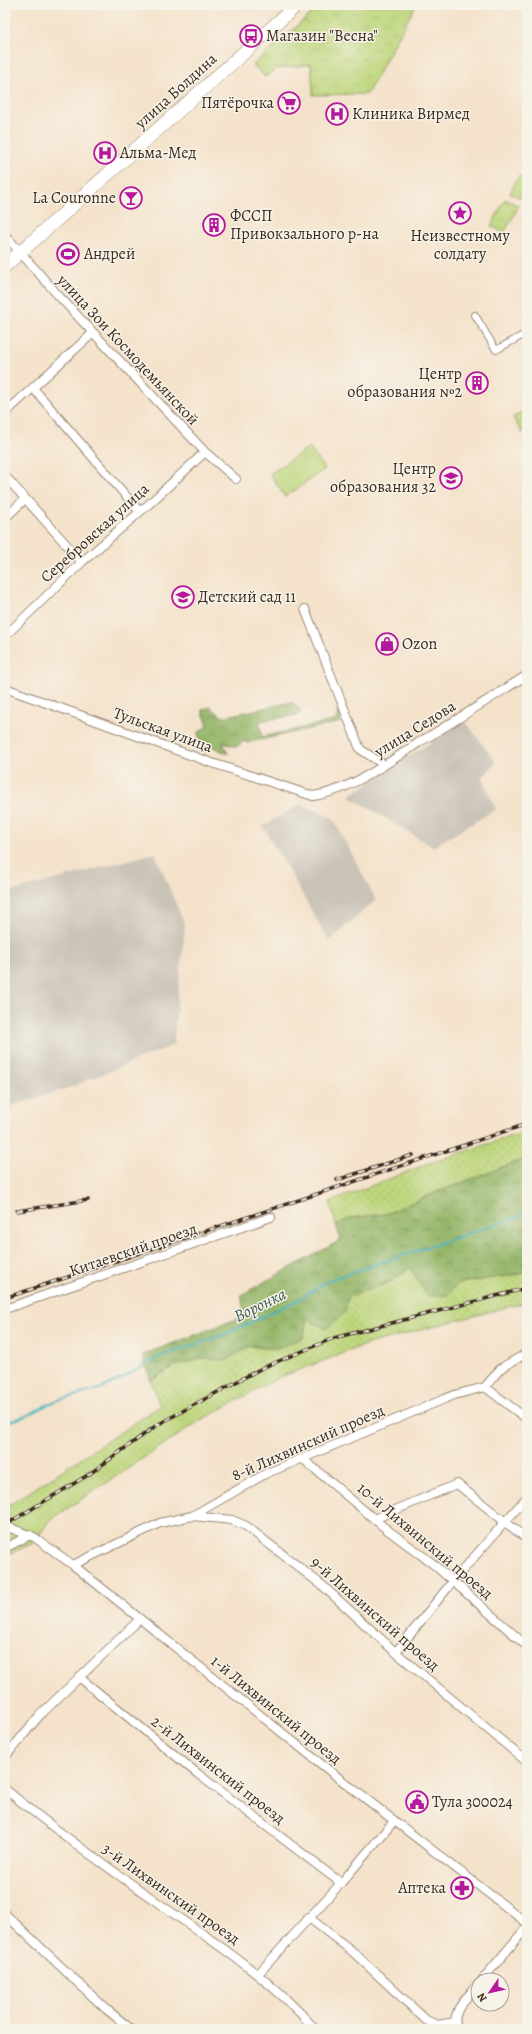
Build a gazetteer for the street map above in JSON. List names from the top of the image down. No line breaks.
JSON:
{"streets":{"main road":["улица Болдина"],"street":["улица Зои Космодемьянской","Серебровская улица","улица Седова","Тульская улица","Китаевский проезд","8-й Лихвинский проезд","10-й Лихвинский проезд","9-й Лихвинский проезд","1-й Лихвинский проезд","2-й Лихвинский проезд","3-й Лихвинский проезд"]},"crossings":[["улица Болдина","улица Зои Космодемьянской"],["улица Зои Космодемьянской","Серебровская улица"],["улица Седова","Тульская улица"],["8-й Лихвинский проезд","10-й Лихвинский проезд"],["8-й Лихвинский проезд","9-й Лихвинский проезд"],["8-й Лихвинский проезд","1-й Лихвинский проезд"]],"water":["Воронка"],"places":{"bus stop":["Магазин \"Весна\""],"supermarket":["Пятёрочка"],"hospital":["Клиника Вирмед","Альма-Мед"],"bar":["La Couronne"],"place":["Неизвестному солдату"],"building":["ФССП Привокзального р-на","Центр образования №2"],"sports":["Андрей"],"school or university":["Центр образования 32","Детский сад 11"],"shop":["Ozon"],"public building":["Тула 300024"],"pharmacy":["Аптека"]},"north":"bottom left"}
